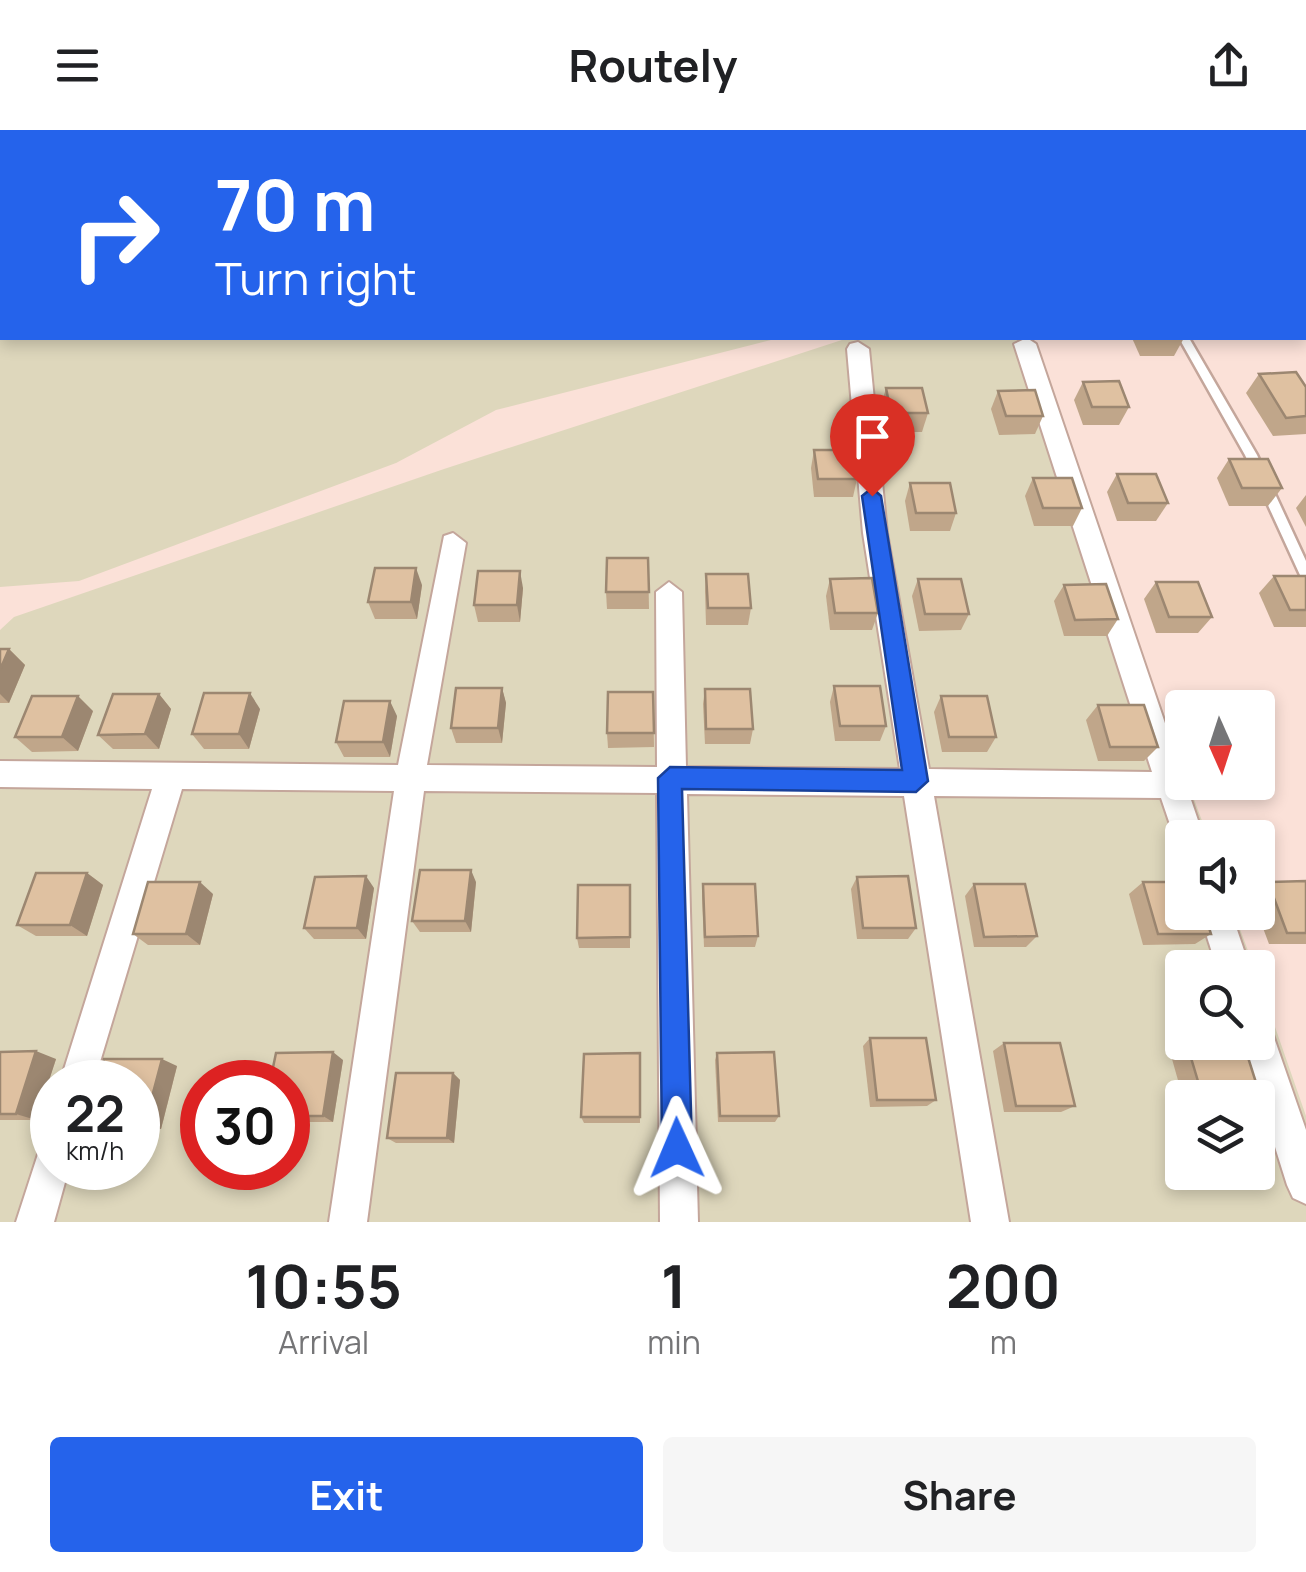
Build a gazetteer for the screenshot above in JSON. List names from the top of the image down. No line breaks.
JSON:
{"north":"bottom","page":{"header":"Routely","turn":["70 m","Turn right"],"speed":"22 km/h","limit":"30","eta":["10:55","Arrival","1","min","200","m"],"buttons":["Exit","Share"]}}
